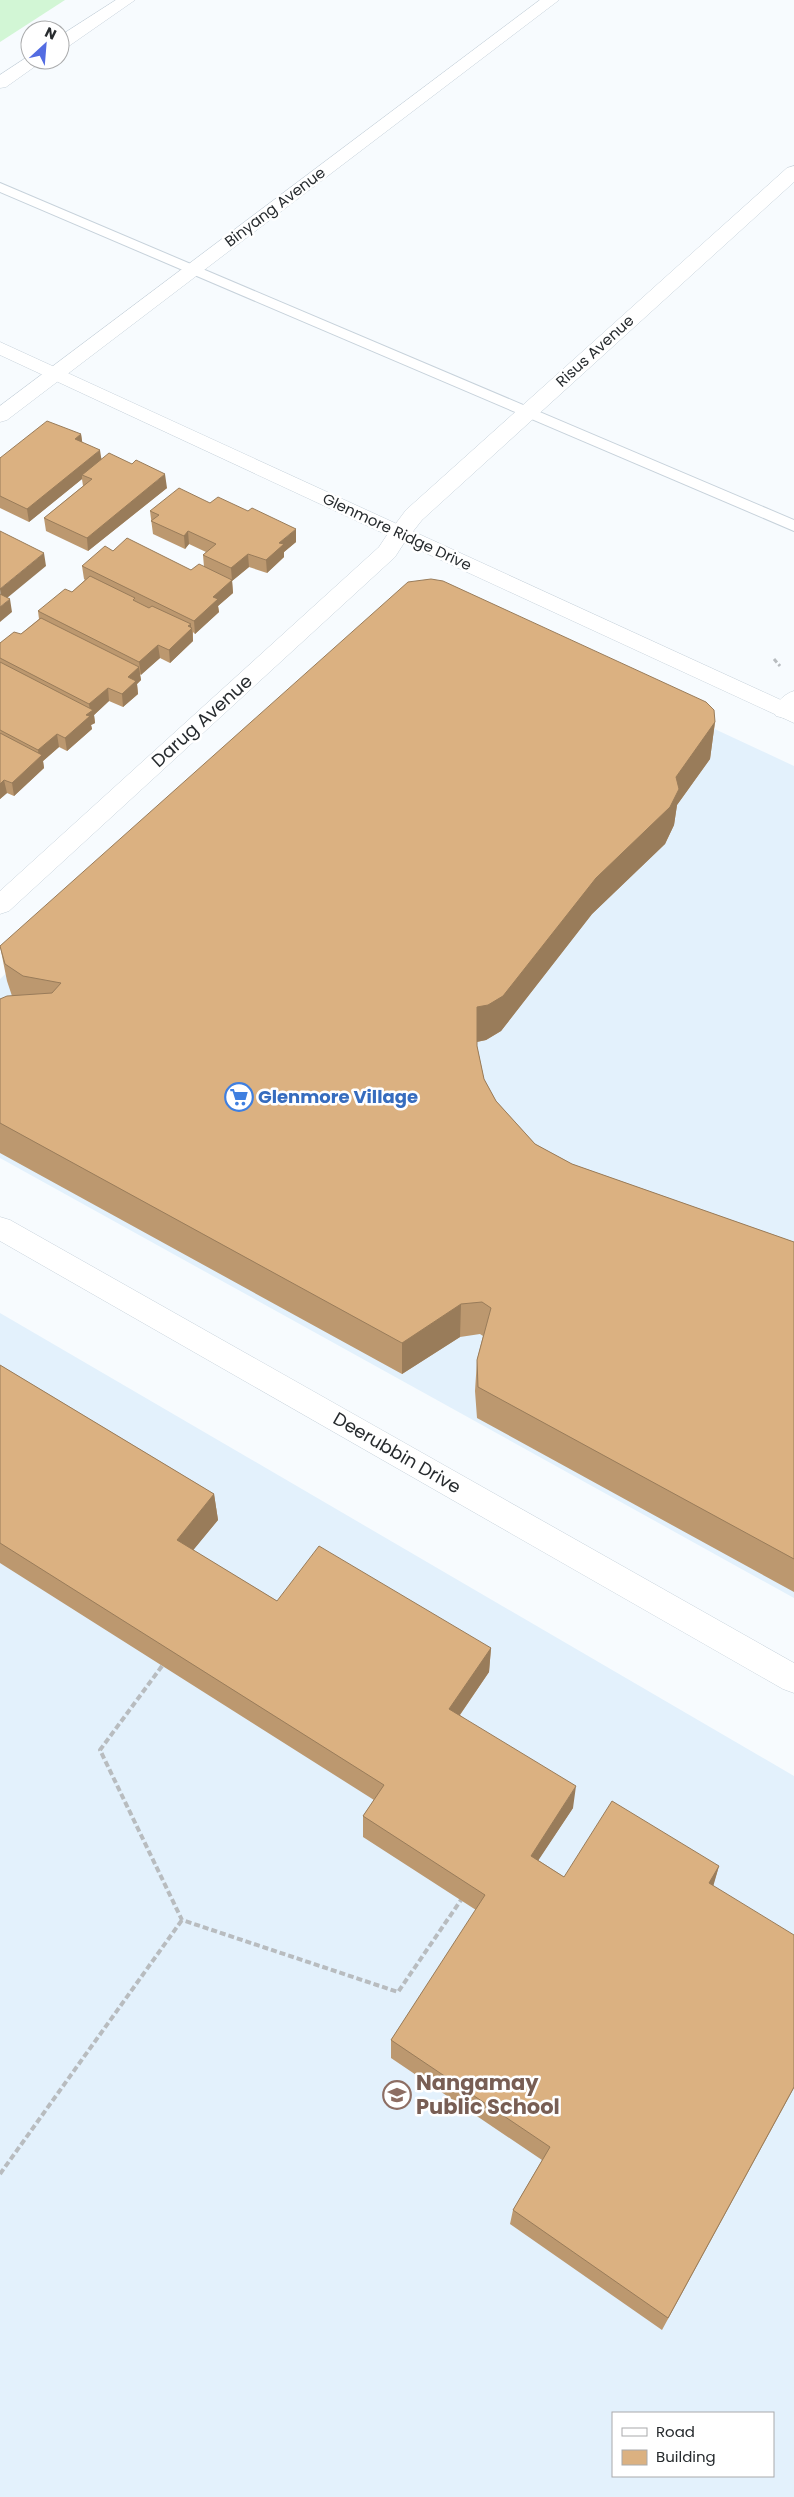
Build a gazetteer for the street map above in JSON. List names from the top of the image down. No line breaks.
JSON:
{"streets":{"street":["Binyang Avenue","Risus Avenue","Glenmore Ridge Drive","Darug Avenue","Deerubbin Drive"]},"crossings":[["Binyang Avenue","Glenmore Ridge Drive"],["Risus Avenue","Glenmore Ridge Drive"],["Risus Avenue","Darug Avenue"],["Glenmore Ridge Drive","Darug Avenue"]],"places":{"supermarket":["Glenmore Village"],"school or university":["Nangamay Public School"]},"legend":["Road","Building"],"north":"top right"}
